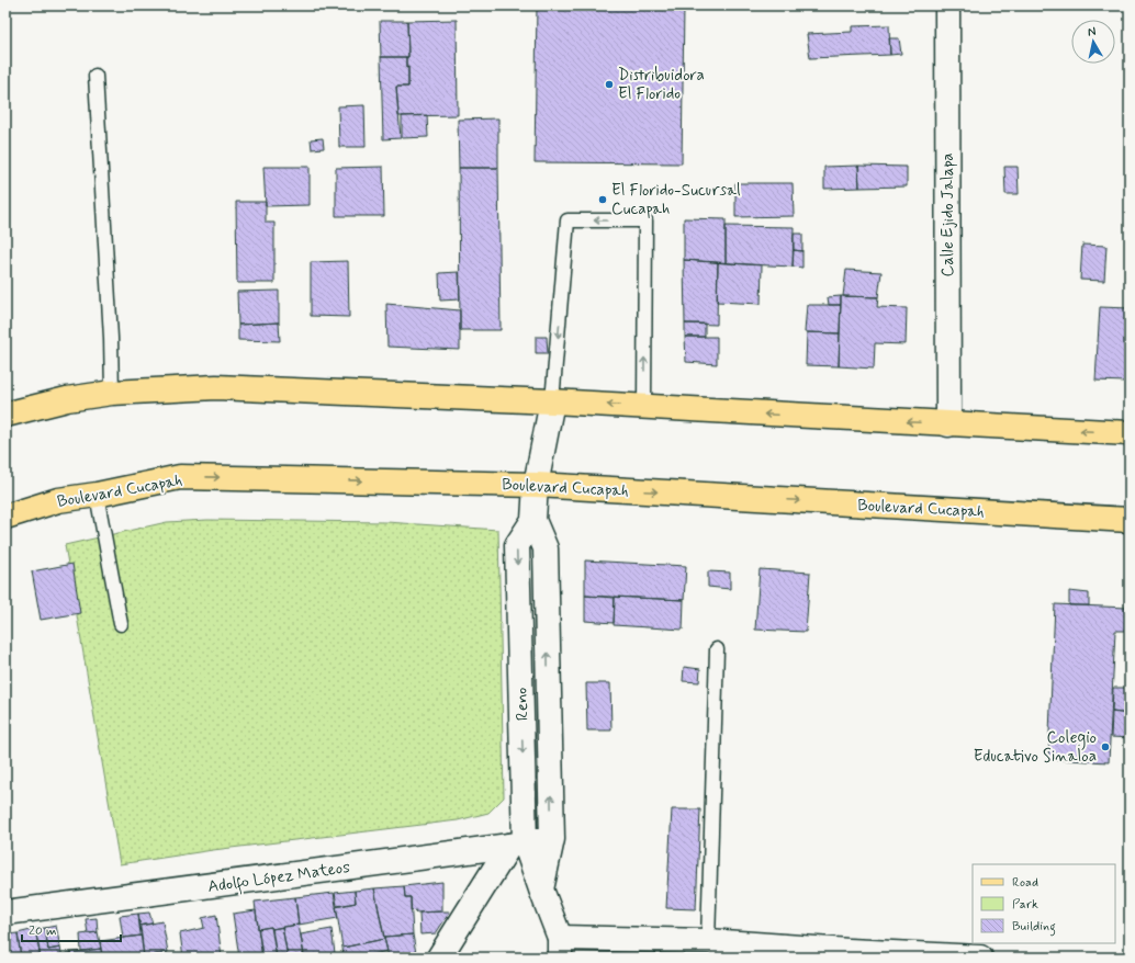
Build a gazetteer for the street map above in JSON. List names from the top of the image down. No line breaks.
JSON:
{"streets":{"main road":["Boulevard Cucapah"],"street":["Calle Ejido Jalapa","Reno","Adolfo López Mateos"]},"crossings":[["Boulevard Cucapah","Reno"],["Reno","Adolfo López Mateos"]],"places":["Distribuidora El Florido","El Florido-Sucursal Cucapah","Colegio Educativo Sinaloa"],"legend":["Road","Park","Building"],"scale_bar":"20 m","north":"top"}
